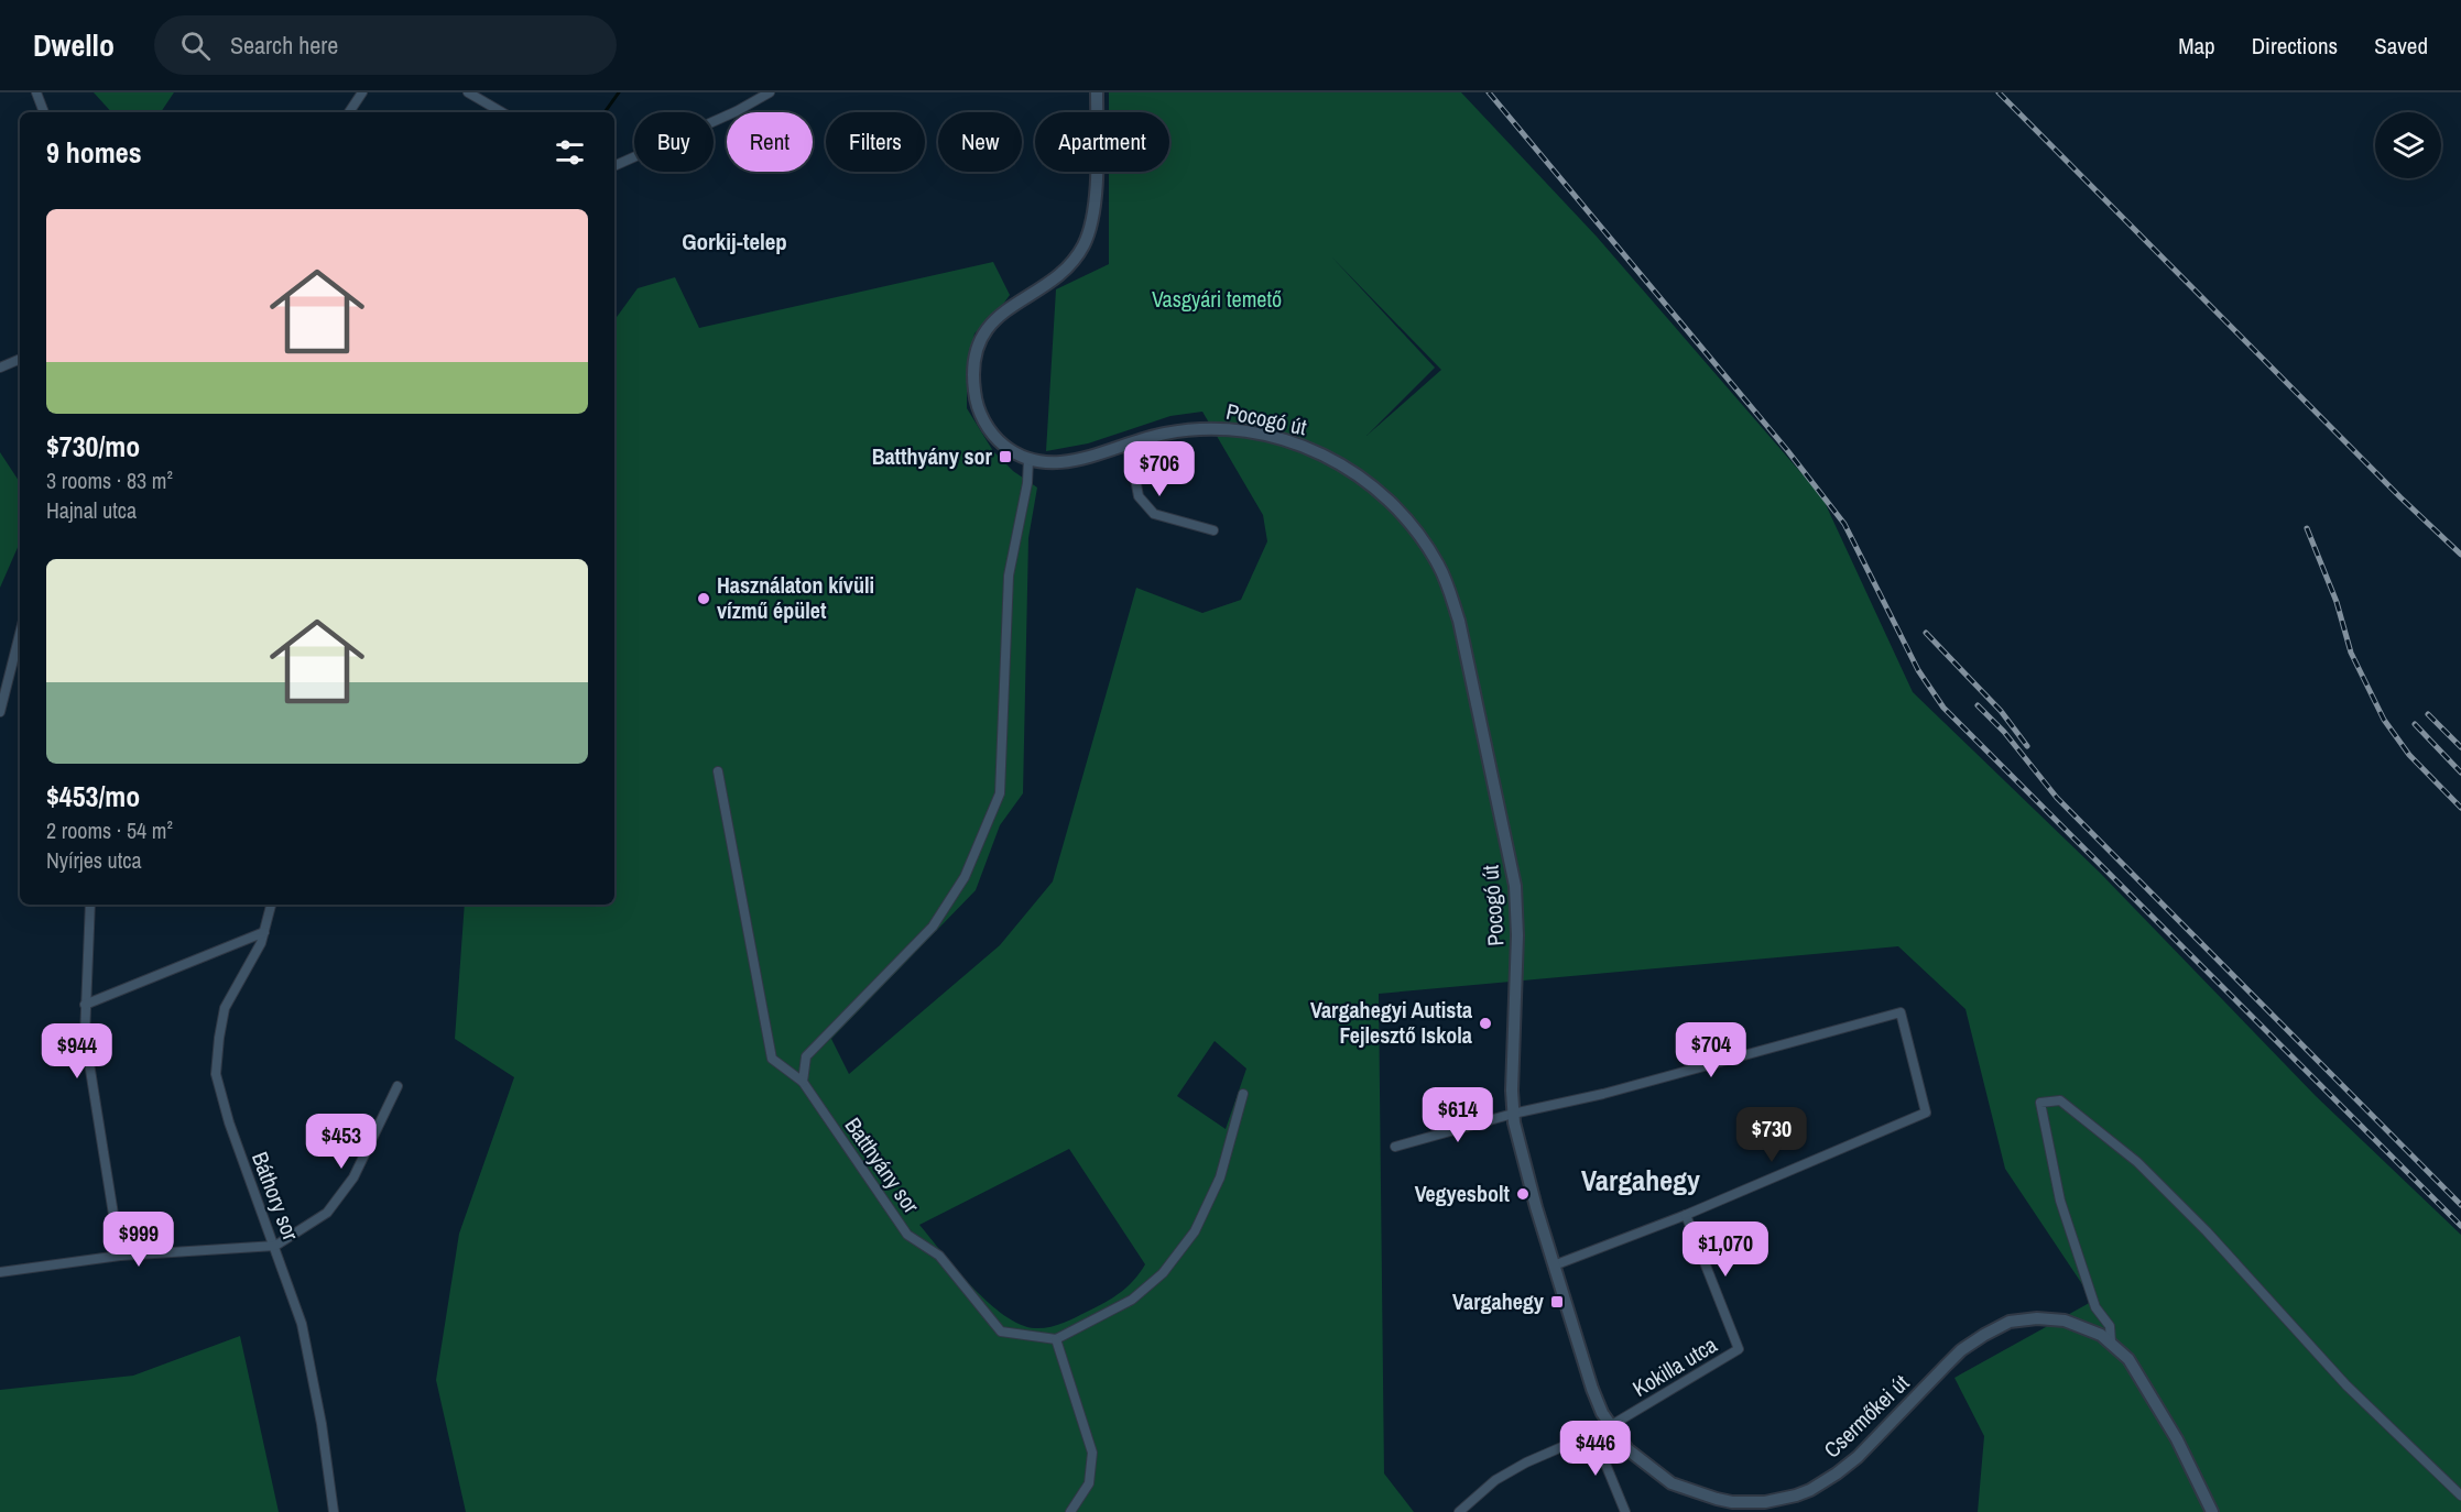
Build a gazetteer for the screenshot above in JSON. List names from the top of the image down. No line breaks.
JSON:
{"streets":{"main road":["Pocogó út","Csermőkei út"],"street":["Batthyány sor","Báthory sor","Kokilla utca"]},"crossings":[["Pocogó út","Csermőkei út"],["Kokilla utca","Csermőkei út"]],"districts":["Gorkij-telep","Vargahegy"],"parks":["Vasgyári temető"],"places":{"transit":["Batthyány sor","Vargahegy"],"other":["Használaton kívüli vízmű épület","Vargahegyi Autista Fejlesztő Iskola","Vegyesbolt"]},"page":{"header":"Dwello","search":"Search here","nav":["Map","Directions","Saved"],"chip":["Buy","Rent","Filters","New","Apartment"],"heading":"9 homes","list":[{"name":"$730/mo","note":"3 rooms · 83 m² · Hajnal utca"},{"name":"$453/mo","note":"2 rooms · 54 m² · Nyírjes utca"}],"price":["$706","$704","$944","$614","$730","$453","$999","$1,070","$446"]}}
